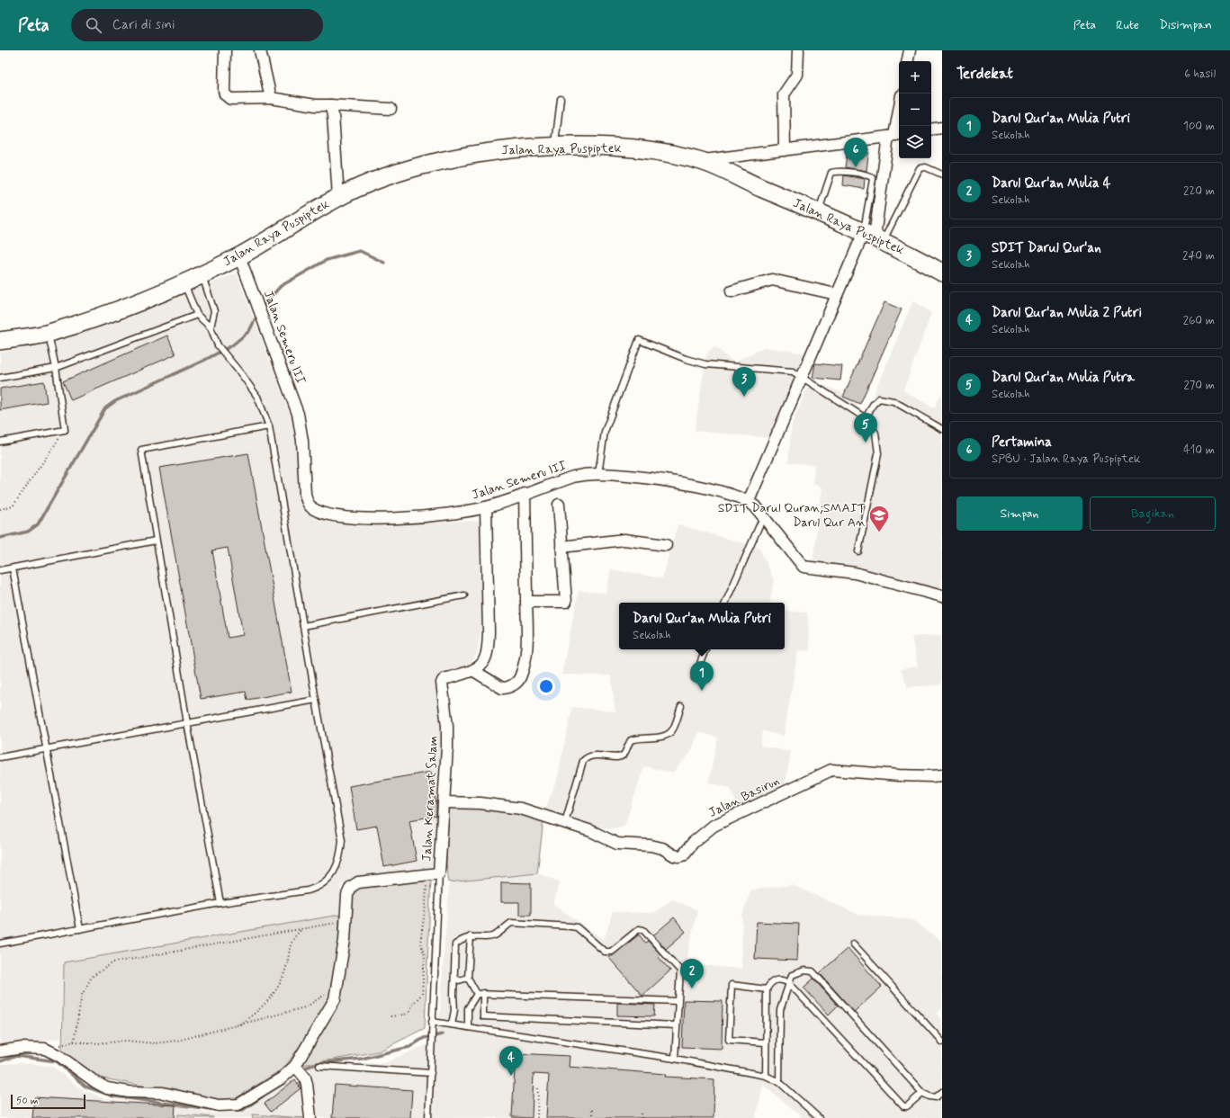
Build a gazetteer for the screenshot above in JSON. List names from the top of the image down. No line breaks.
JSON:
{"streets":{"main road":["Jalan Raya Puspiptek"],"street":["Jalan Semeru III","Jalan Basirun","Jalan Keramat Salam"]},"crossings":[["Jalan Raya Puspiptek","Jalan Semeru III"],["Jalan Basirun","Jalan Keramat Salam"]],"places":{"school or university":["SDIT Darul Quran;SMAIT Darul Qur An"]},"scale_bar":"50 m","page":{"header":"Peta","search":"Cari di sini","nav":["Peta","Rute","Disimpan"],"heading":["Terdekat","6 hasil"],"map_buttons":["+","−"],"list":[{"mark":"1","name":"Darul Qur'an Mulia Putri","note":"Sekolah","value":"100 m"},{"mark":"2","name":"Darul Qur'an Mulia 4","note":"Sekolah","value":"220 m"},{"mark":"3","name":"SDIT Darul Qur'an","note":"Sekolah","value":"240 m"},{"mark":"4","name":"Darul Qur'an Mulia 2 Putri","note":"Sekolah","value":"260 m"},{"mark":"5","name":"Darul Qur'an Mulia Putra","note":"Sekolah","value":"270 m"},{"mark":"6","name":"Pertamina","note":"SPBU · Jalan Raya Puspiptek","value":"410 m"}],"pins":["6","3","5","1","2","4"],"buttons":["Simpan","Bagikan"],"popup":["Darul Qur'an Mulia Putri","Sekolah"],"scale":"50 m"}}
